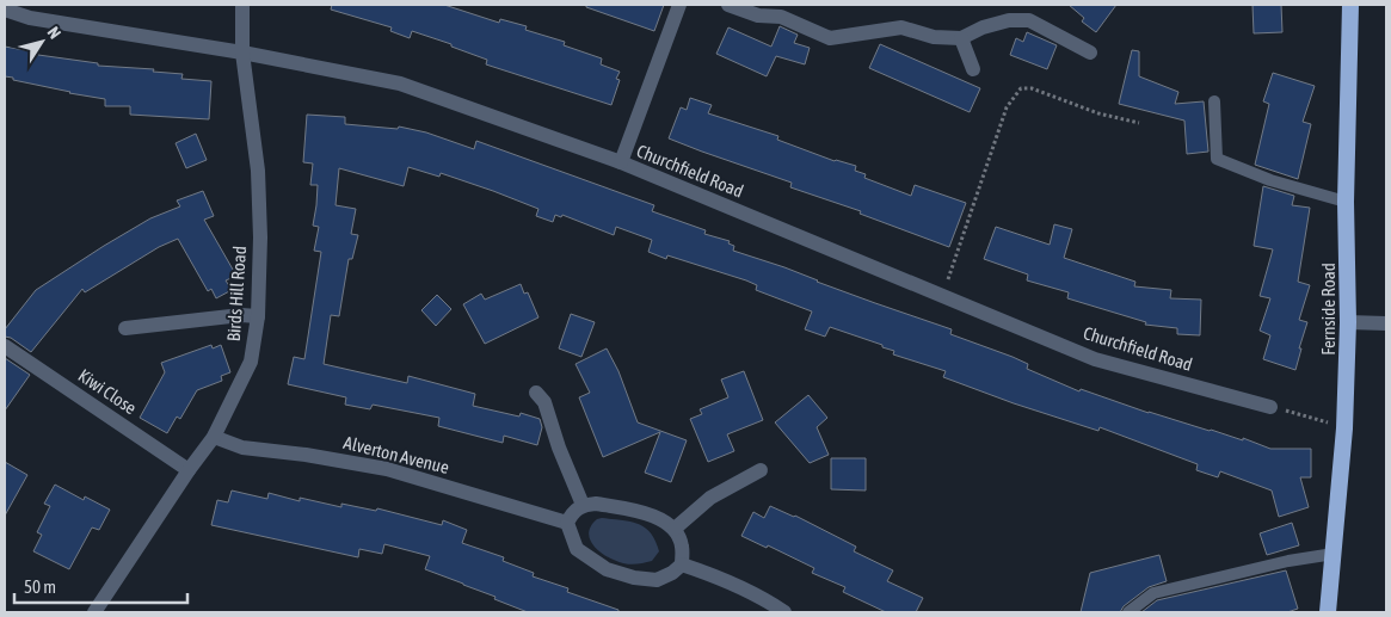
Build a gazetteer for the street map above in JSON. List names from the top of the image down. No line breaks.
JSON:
{"streets":{"highway":["Fernside Road"],"street":["Churchfield Road","Birds Hill Road","Kiwi Close","Alverton Avenue"]},"crossings":[["Churchfield Road","Birds Hill Road"],["Birds Hill Road","Kiwi Close"],["Birds Hill Road","Alverton Avenue"]],"scale_bar":"50 m","north":"top right"}
